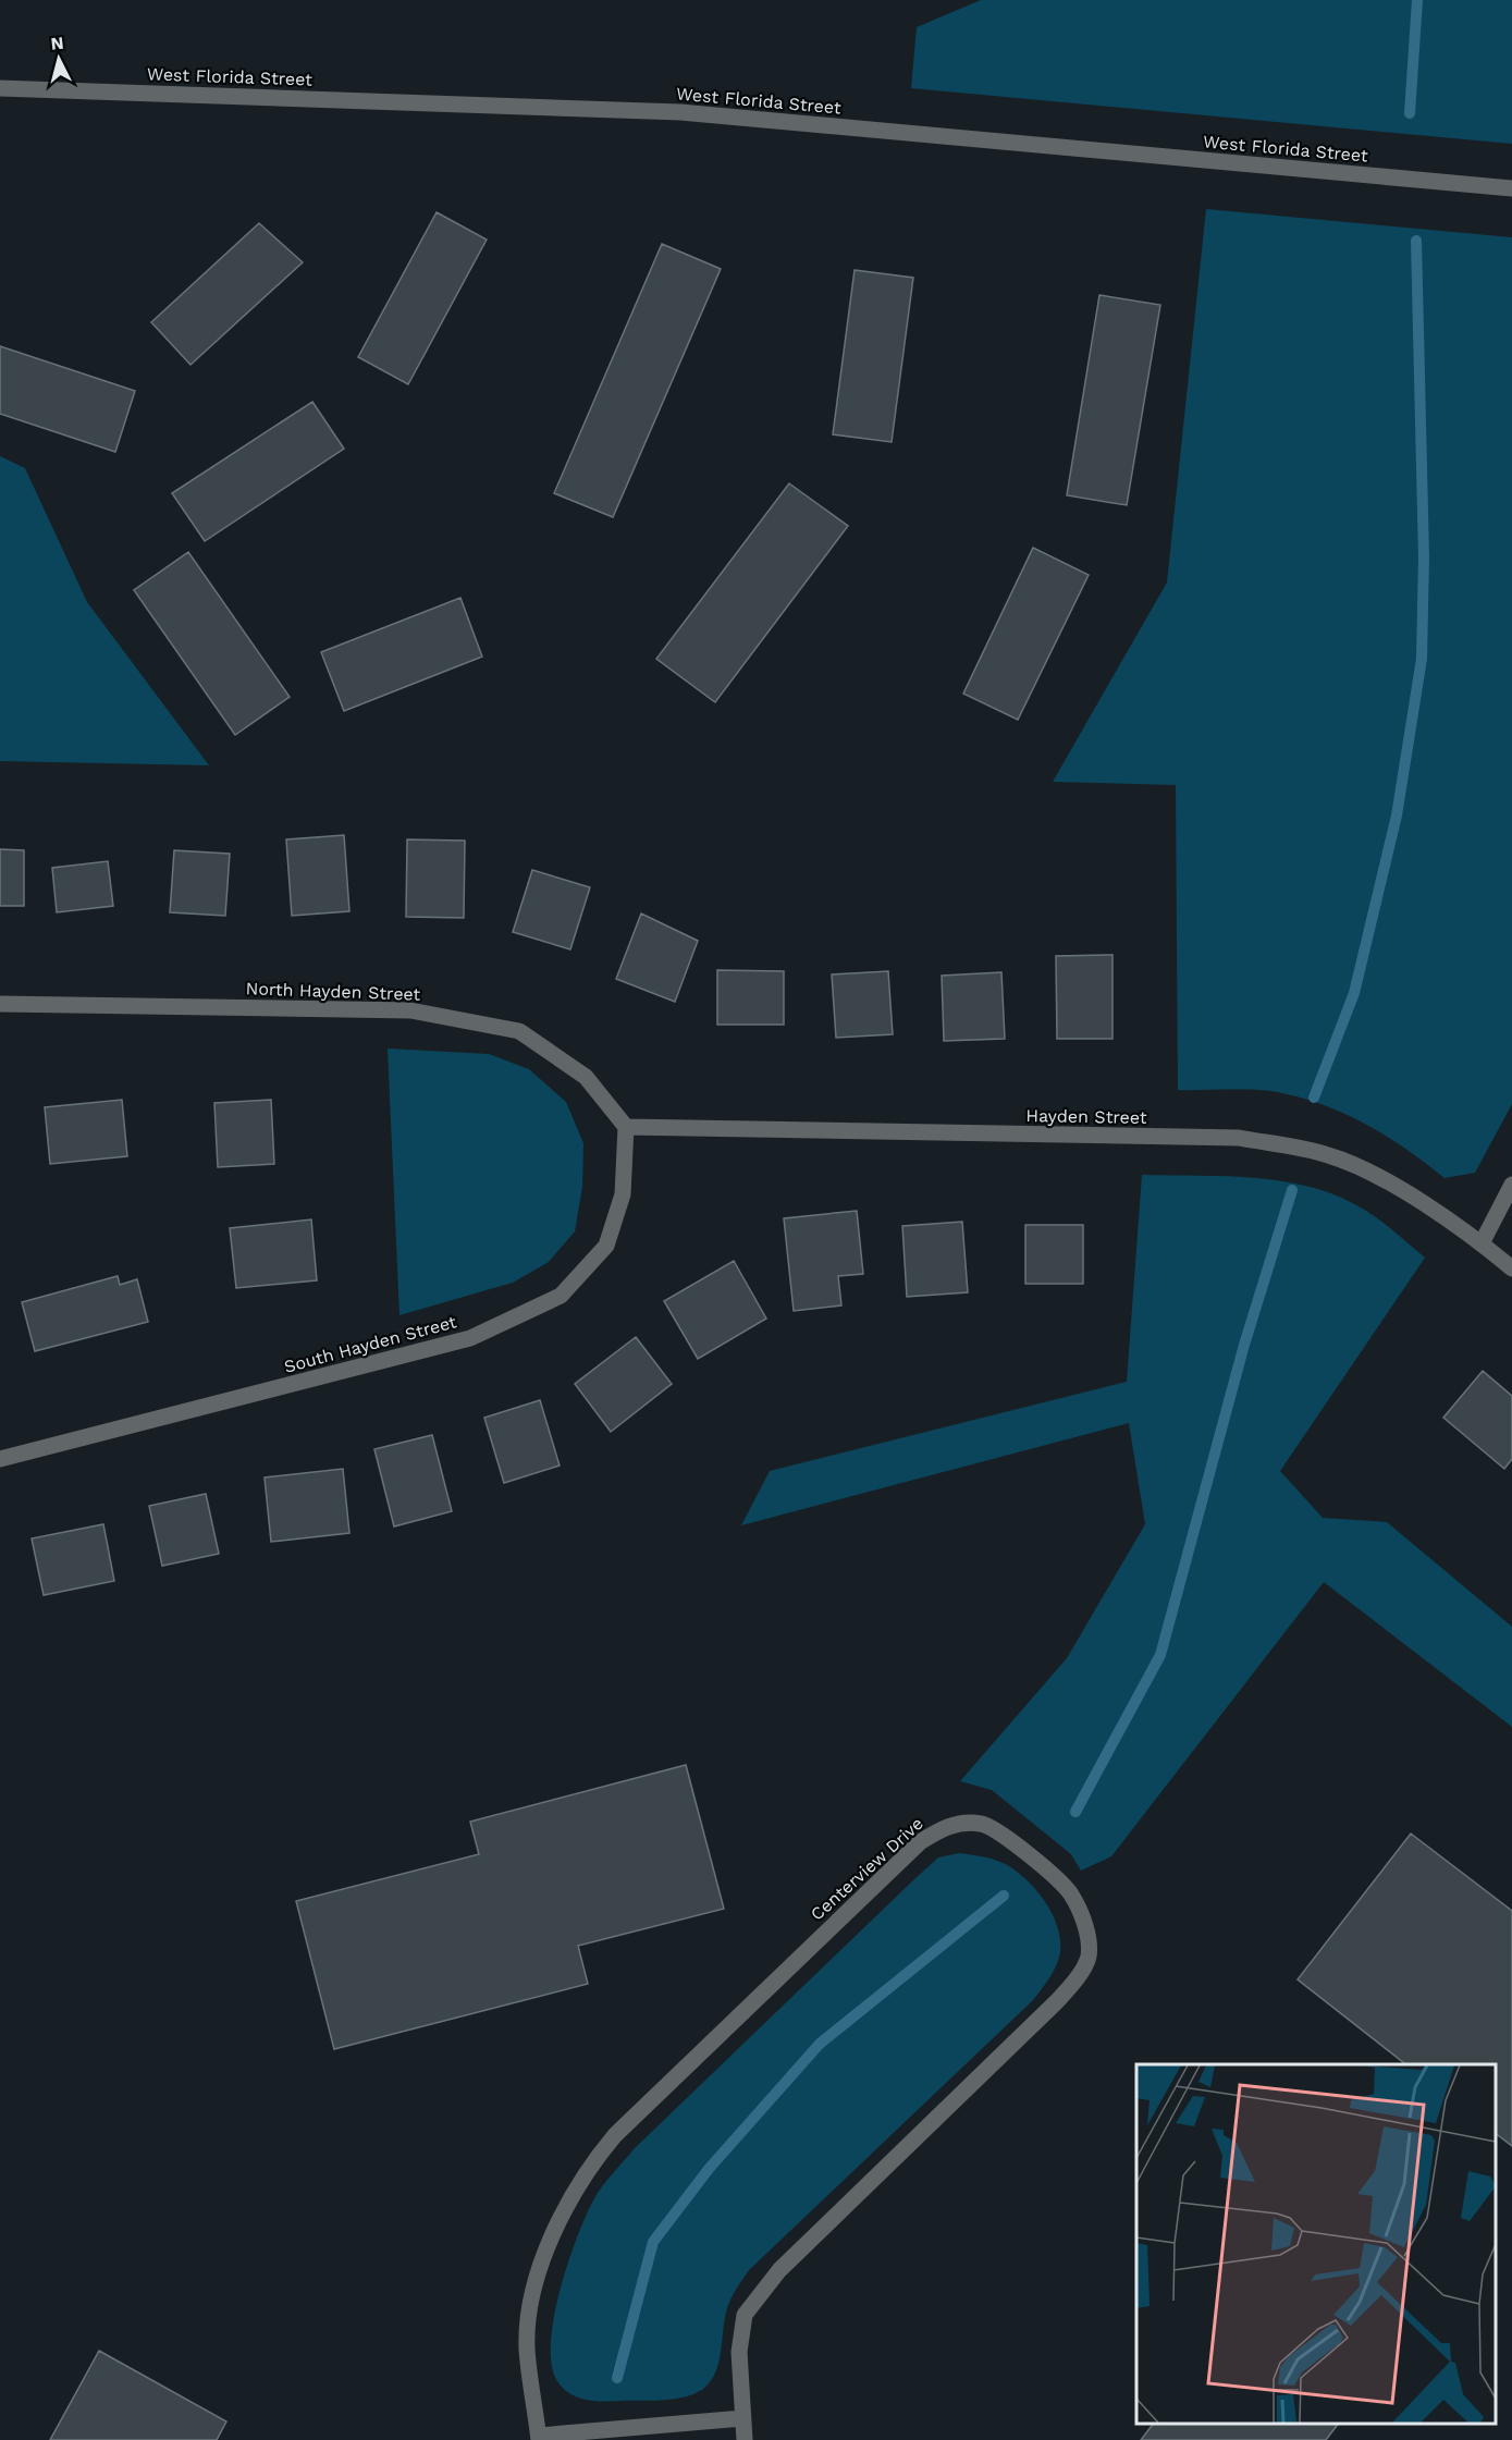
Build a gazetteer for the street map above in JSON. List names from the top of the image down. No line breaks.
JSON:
{"streets":{"street":["West Florida Street","North Hayden Street","Hayden Street","South Hayden Street","Centerview Drive"]},"crossings":[["North Hayden Street","Hayden Street"],["North Hayden Street","South Hayden Street"],["Hayden Street","South Hayden Street"]],"north":"top"}
